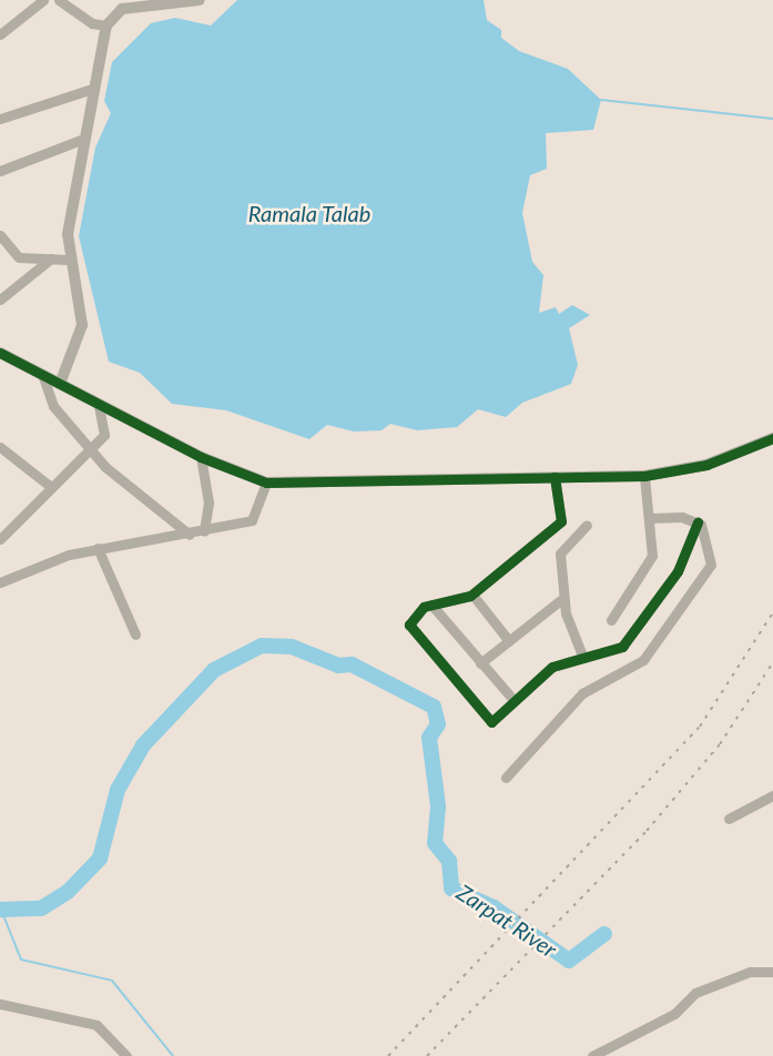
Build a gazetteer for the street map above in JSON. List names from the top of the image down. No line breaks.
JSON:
{"water":["Ramala Talab","Zarpat River"]}
